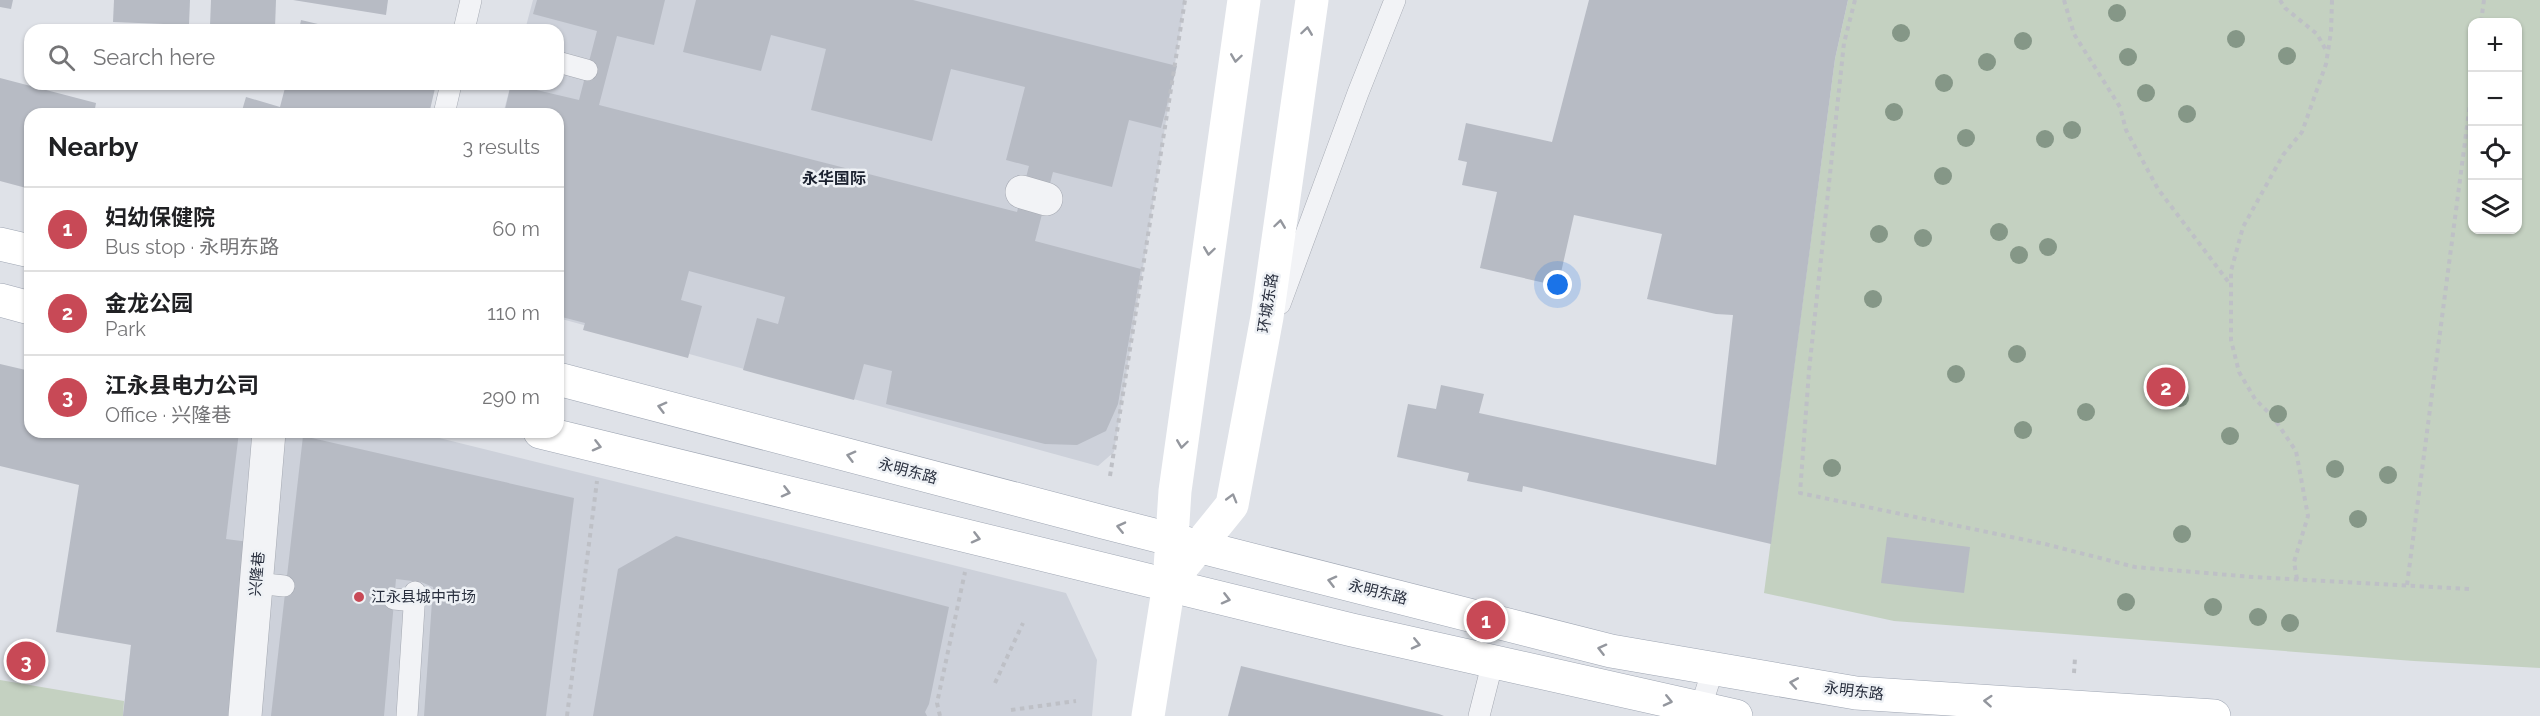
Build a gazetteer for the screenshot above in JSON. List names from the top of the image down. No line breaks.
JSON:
{"streets":{"main road":["环城东路","永明东路"],"street":["兴隆巷"]},"crossings":[["环城东路","永明东路"]],"districts":["永华国际"],"places":["江永县城中市场"],"page":{"map_buttons":["+","−"],"search":"Search here","heading":["Nearby","3 results"],"list":[{"mark":"1","name":"妇幼保健院","note":"Bus stop · 永明东路","value":"60 m"},{"mark":"2","name":"金龙公园","note":"Park","value":"110 m"},{"mark":"3","name":"江永县电力公司","note":"Office · 兴隆巷","value":"290 m"}],"pins":["2","1","3"]}}
